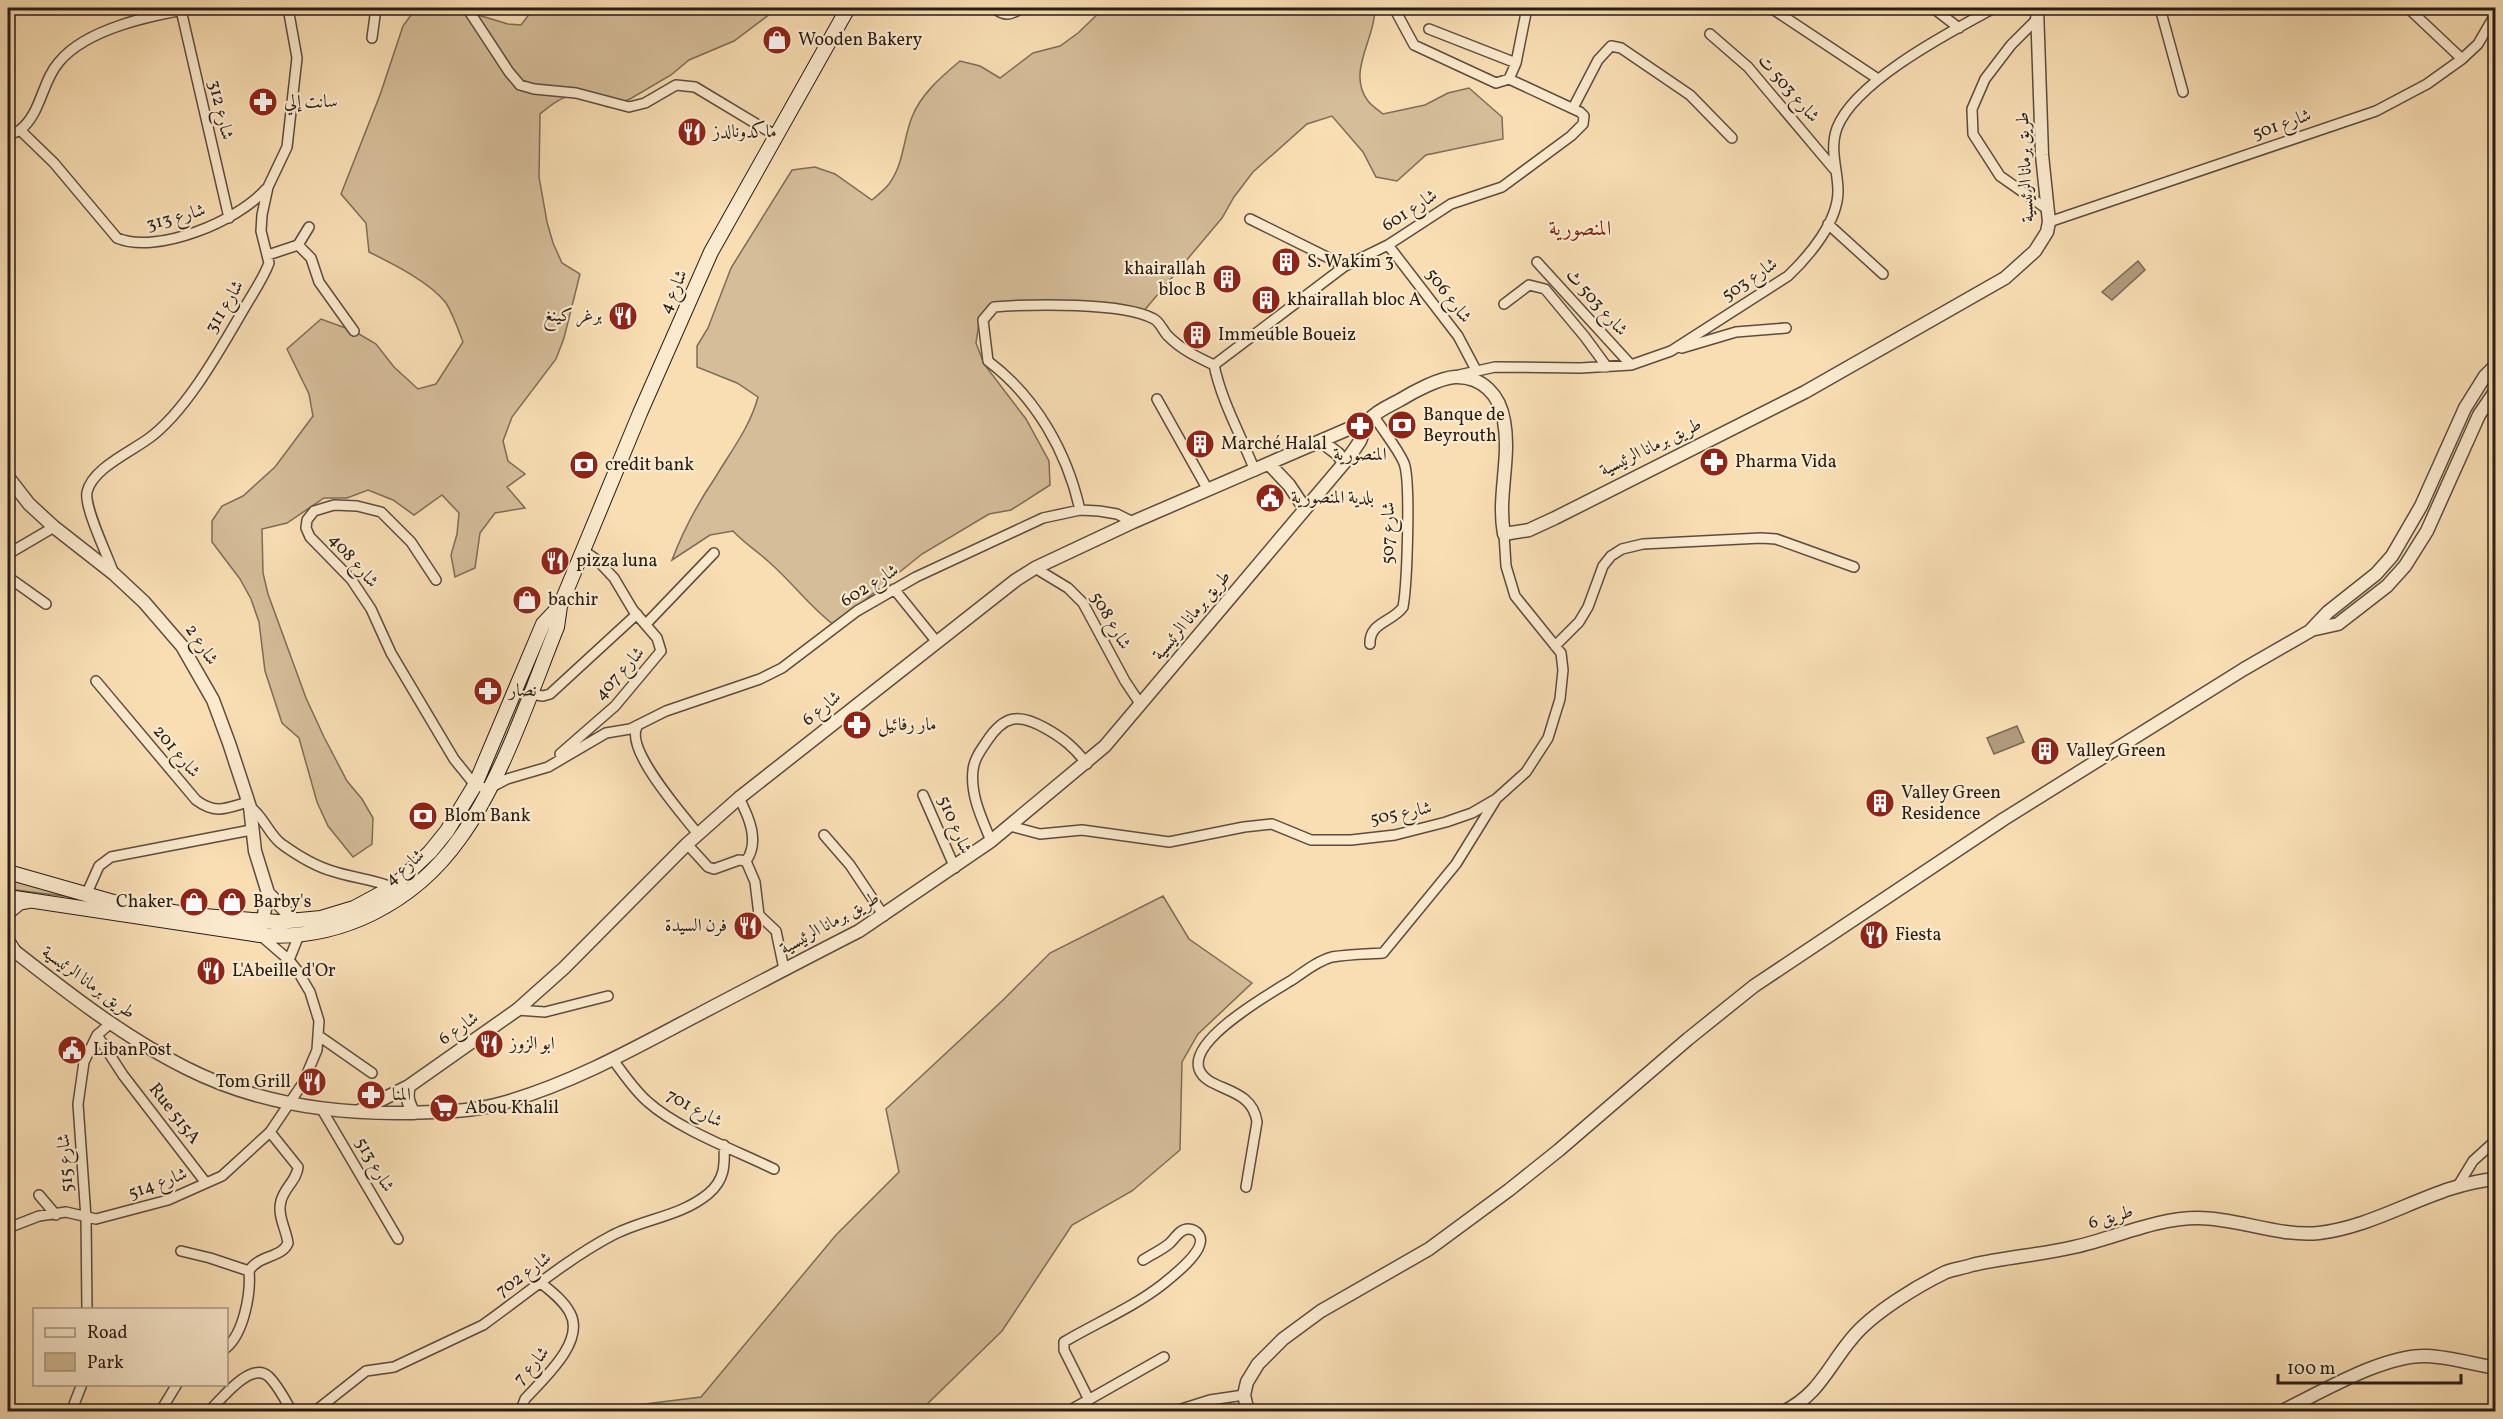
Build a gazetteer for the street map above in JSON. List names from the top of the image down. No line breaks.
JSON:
{"streets":{"main road":["شارع 4"],"street":["شارع 503 ت","شارع 312","شارع 501","طريق برمانا الرئيسية","شارع 601","شارع 313","شارع 503","شارع 506","شارع 503 ث","شارع 311","شارع 507","شارع 408","شارع 602","شارع 508","شارع 2","شارع 407","شارع 6","شارع 201","شارع 505","شارع 510","شارع 701","Rue 515A","شارع 515","شارع 513","شارع 514","طريق 6","شارع 702","شارع 7"]},"crossings":[["شارع 503 ت","شارع 503"],["شارع 312","شارع 313"],["شارع 501","طريق برمانا الرئيسية"],["طريق برمانا الرئيسية","شارع 507"],["طريق برمانا الرئيسية","شارع 508"],["طريق برمانا الرئيسية","شارع 6"],["طريق برمانا الرئيسية","شارع 505"],["طريق برمانا الرئيسية","شارع 510"],["طريق برمانا الرئيسية","شارع 701"],["طريق برمانا الرئيسية","شارع 515"],["طريق برمانا الرئيسية","شارع 513"],["طريق برمانا الرئيسية","شارع 514"],["شارع 601","شارع 506"],["شارع 503","شارع 506"],["شارع 503","شارع 503 ث"],["شارع 4","شارع 408"],["شارع 4","شارع 2"],["شارع 4","شارع 407"],["شارع 311","شارع 2"],["شارع 507","شارع 6"],["شارع 602","شارع 407"],["شارع 602","شارع 6"],["شارع 508","شارع 6"],["شارع 2","شارع 201"],["شارع 701","شارع 702"],["Rue 515A","شارع 515"],["Rue 515A","شارع 514"],["شارع 515","شارع 514"],["شارع 702","شارع 7"]],"districts":["المنصورية"],"places":{"shop":["Wooden Bakery","bachir","Chaker","Barby's"],"pharmacy":["سانت إلي","المنصورية","Pharma Vida","نصار","مار رفائيل","المنا"],"restaurant":["ماكدونالدز","برغر كينغ","pizza luna","فرن السيدة","Fiesta","L'Abeille d'Or","ابو الزوز","Tom Grill"],"building":["S. Wakim 3","khairallah bloc B","khairallah bloc A","Immeuble Boueiz","Marché Halal","Valley Green","Valley Green Residence"],"bank":["Banque de Beyrouth","credit bank","Blom Bank"],"public building":["بلدية المنصورية","LibanPost"],"supermarket":["Abou Khalil"]},"legend":["Road","Park"],"scale_bar":"100 m"}
